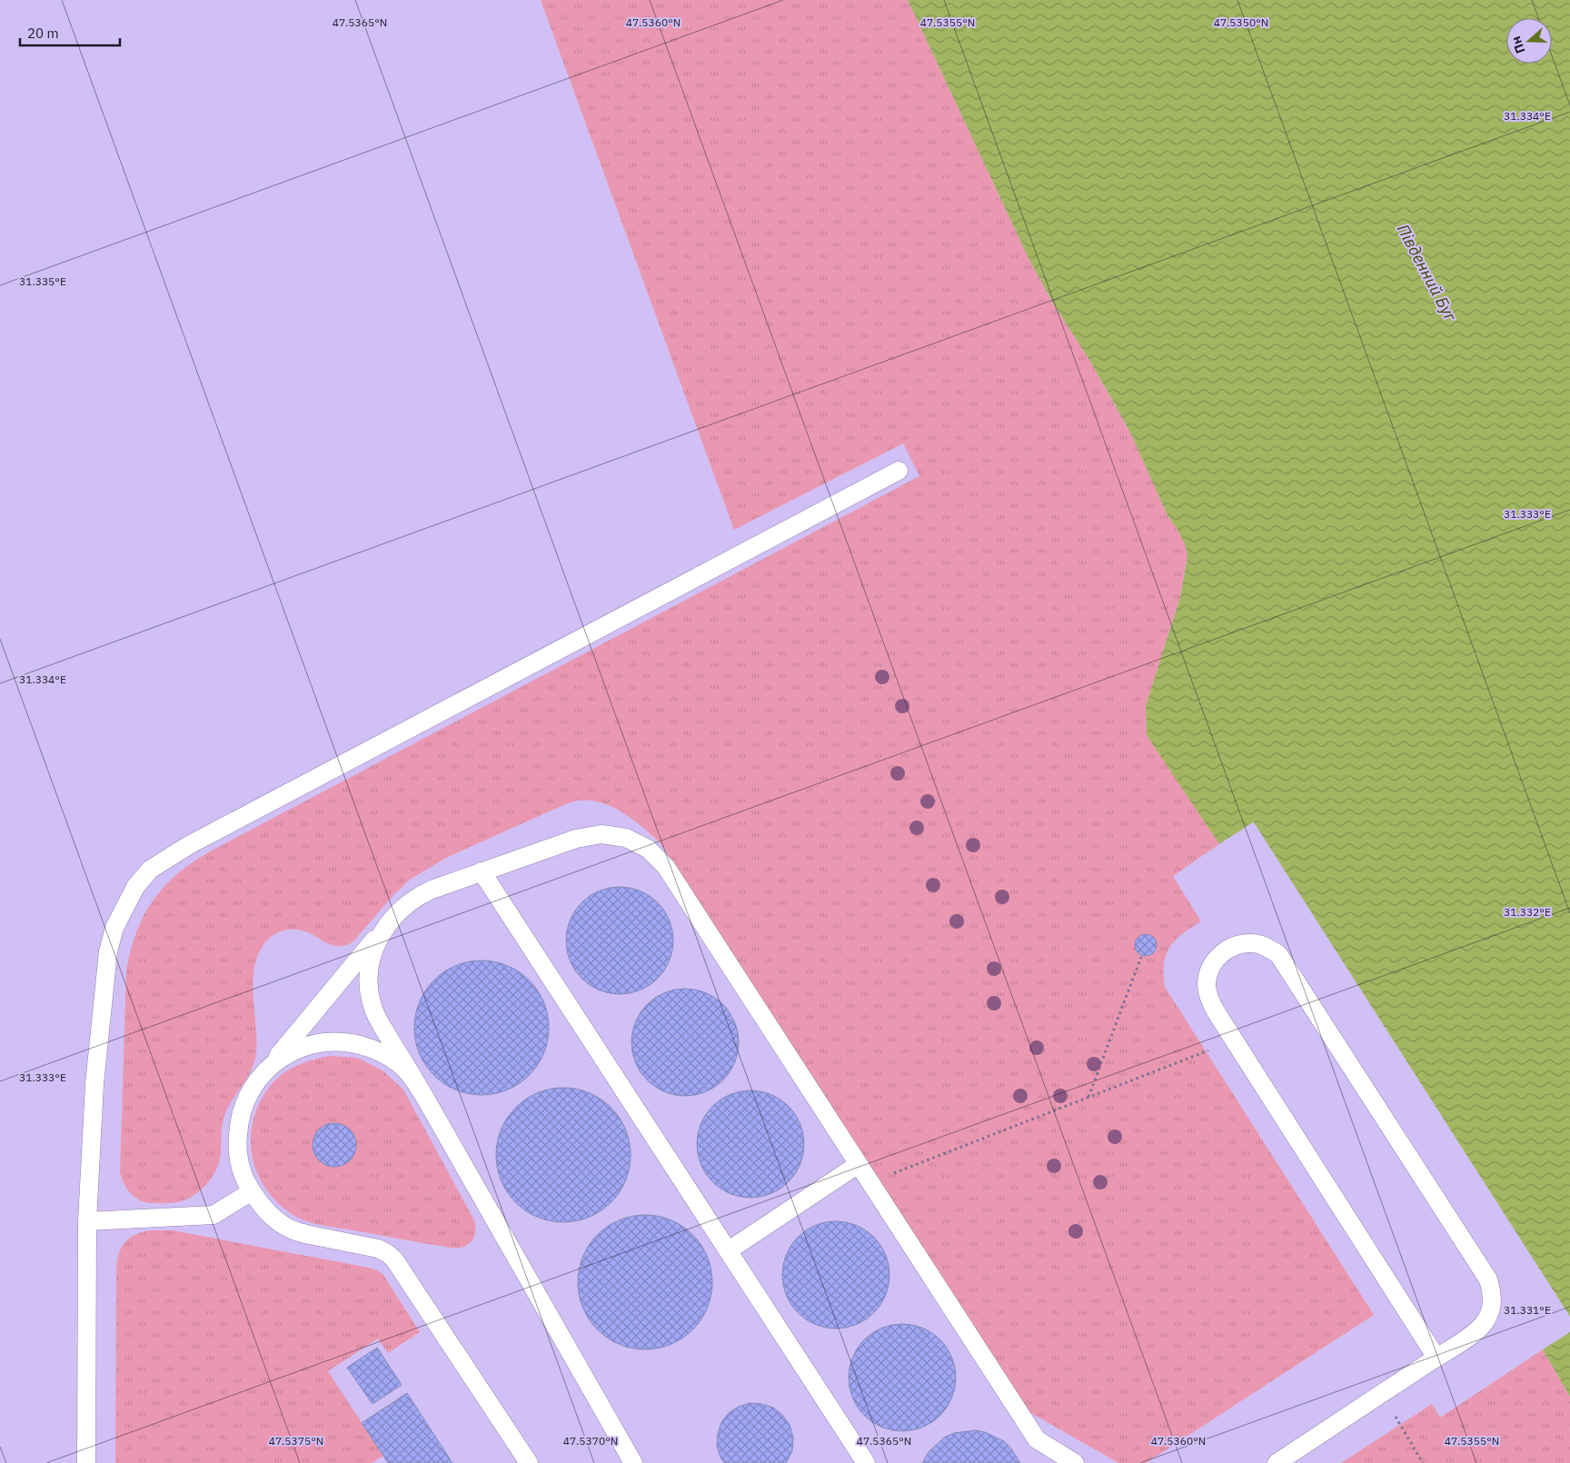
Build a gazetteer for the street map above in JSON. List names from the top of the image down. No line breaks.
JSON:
{"water":["Південний Буг"],"scale_bar":"20 m","north":"left","coordinates":["47.5365°N","47.5355°N","47.5360°N","47.5350°N","31.334°E","31.335°E","31.333°E","31.332°E","31.331°E","47.5375°N","47.5370°N"]}
